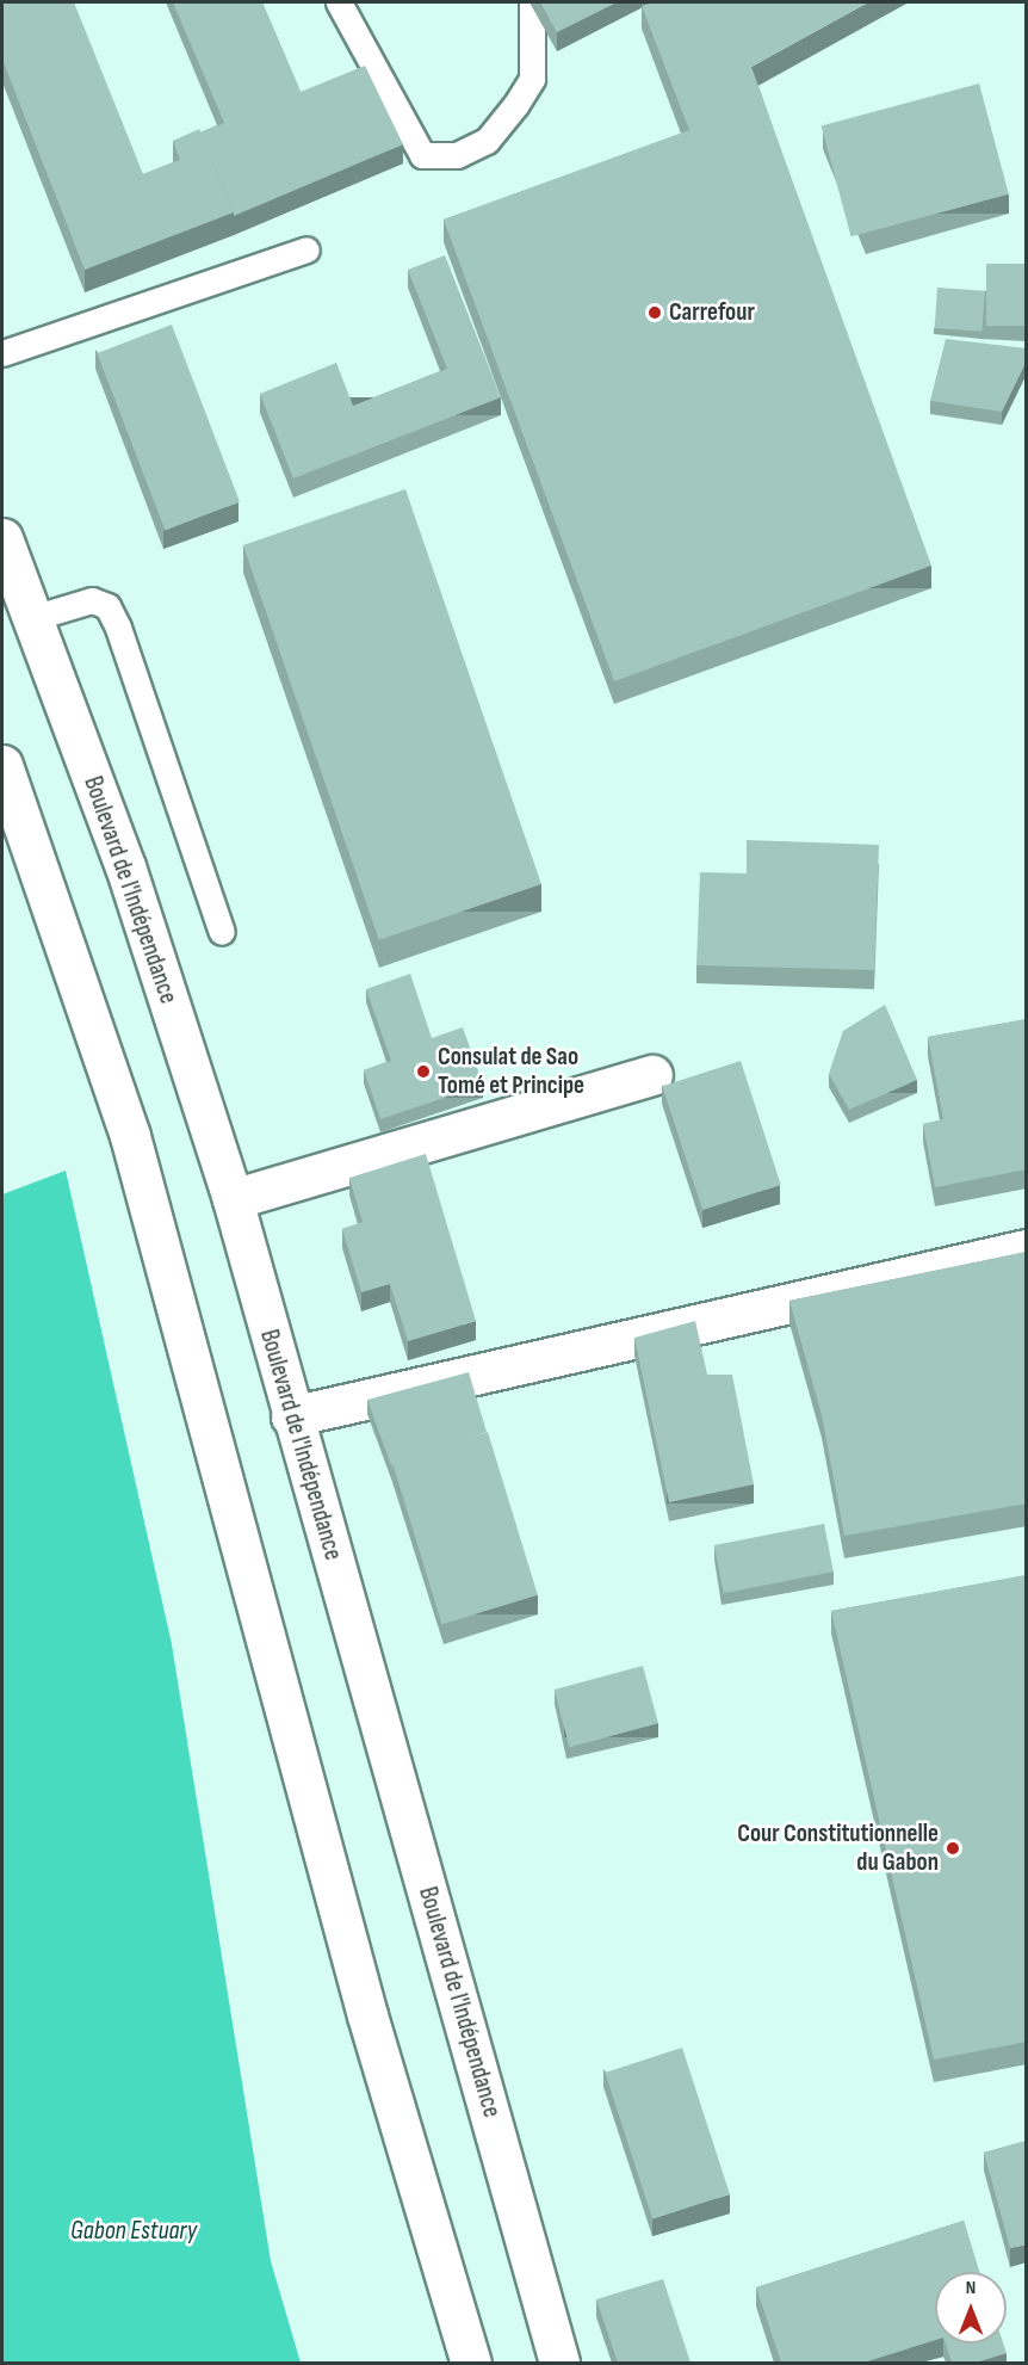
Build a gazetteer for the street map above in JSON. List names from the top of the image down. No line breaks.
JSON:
{"streets":{"main road":["Boulevard de l'Indépendance"]},"water":["Gabon Estuary"],"places":["Carrefour","Consulat de Sao Tomé et Principe","Cour Constitutionnelle du Gabon"],"north":"top"}
